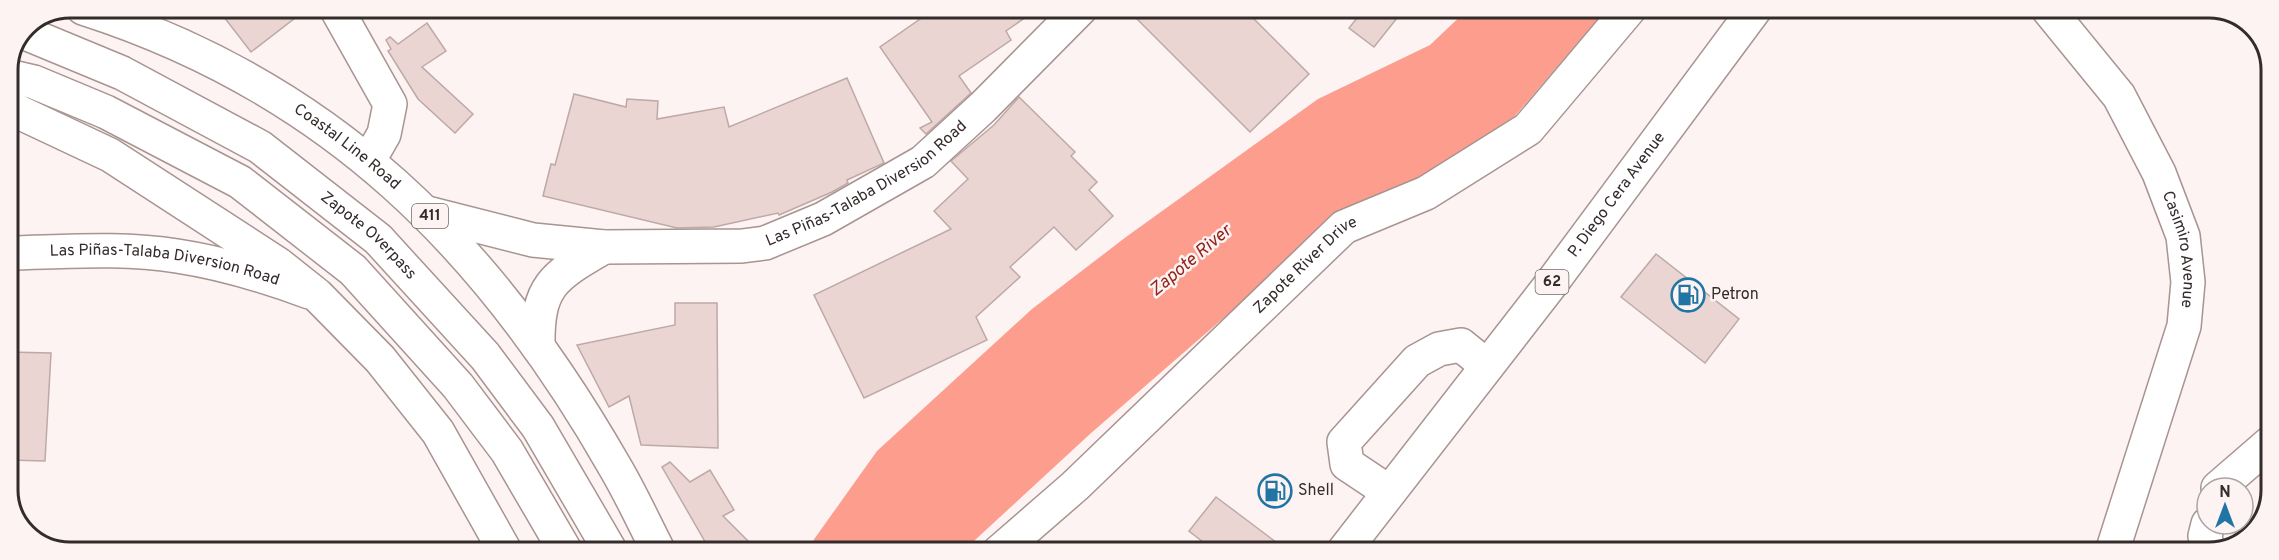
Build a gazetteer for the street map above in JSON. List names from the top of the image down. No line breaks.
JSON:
{"streets":{"main road":["Coastal Line Road","Las Piñas-Talaba Diversion Road","P. Diego Cera Avenue","411","Zapote Overpass","Casimiro Avenue","Zapote River Drive","62"]},"crossings":[["Coastal Line Road","Las Piñas-Talaba Diversion Road"]],"water":["Zapote River"],"places":{"fuel station":["Petron","Shell"]},"north":"top"}
